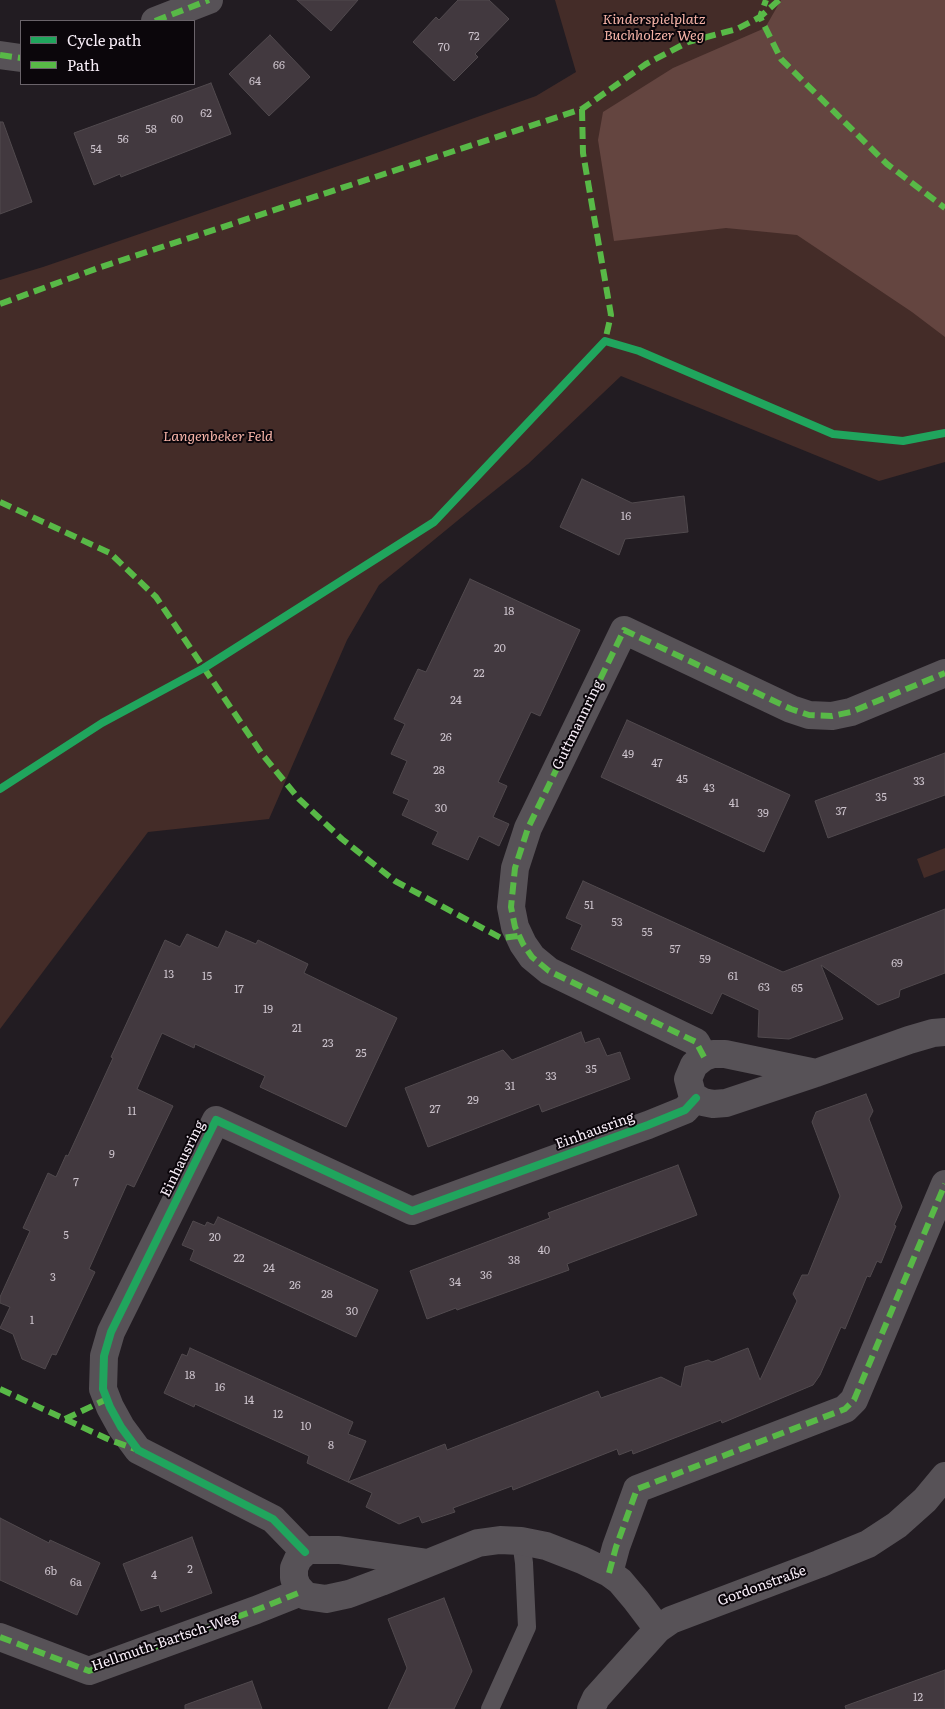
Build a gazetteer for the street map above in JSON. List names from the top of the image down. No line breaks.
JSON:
{"streets":{"street":["Guttmannring","Einhausring","Gordonstraße","Hellmuth-Bartsch-Weg"]},"parks":["Kinderspielplatz Buchholzer Weg","Langenbeker Feld"],"house_numbers":["72","70","66","64","62","60","58","56","54","16","18","20","22","24","26","49","47","28","45","33","43","35","41","30","37","39","51","53","55","57","59","69","13","15","61","63","65","17","19","21","23","25","35","33","31","29","27","11","9","7","5","20","40","22","38","24","36","3","34","26","28","30","1","18","16","14","12","10","8","2","6b","4","6a","12"],"legend":["Cycle path","Path"]}
